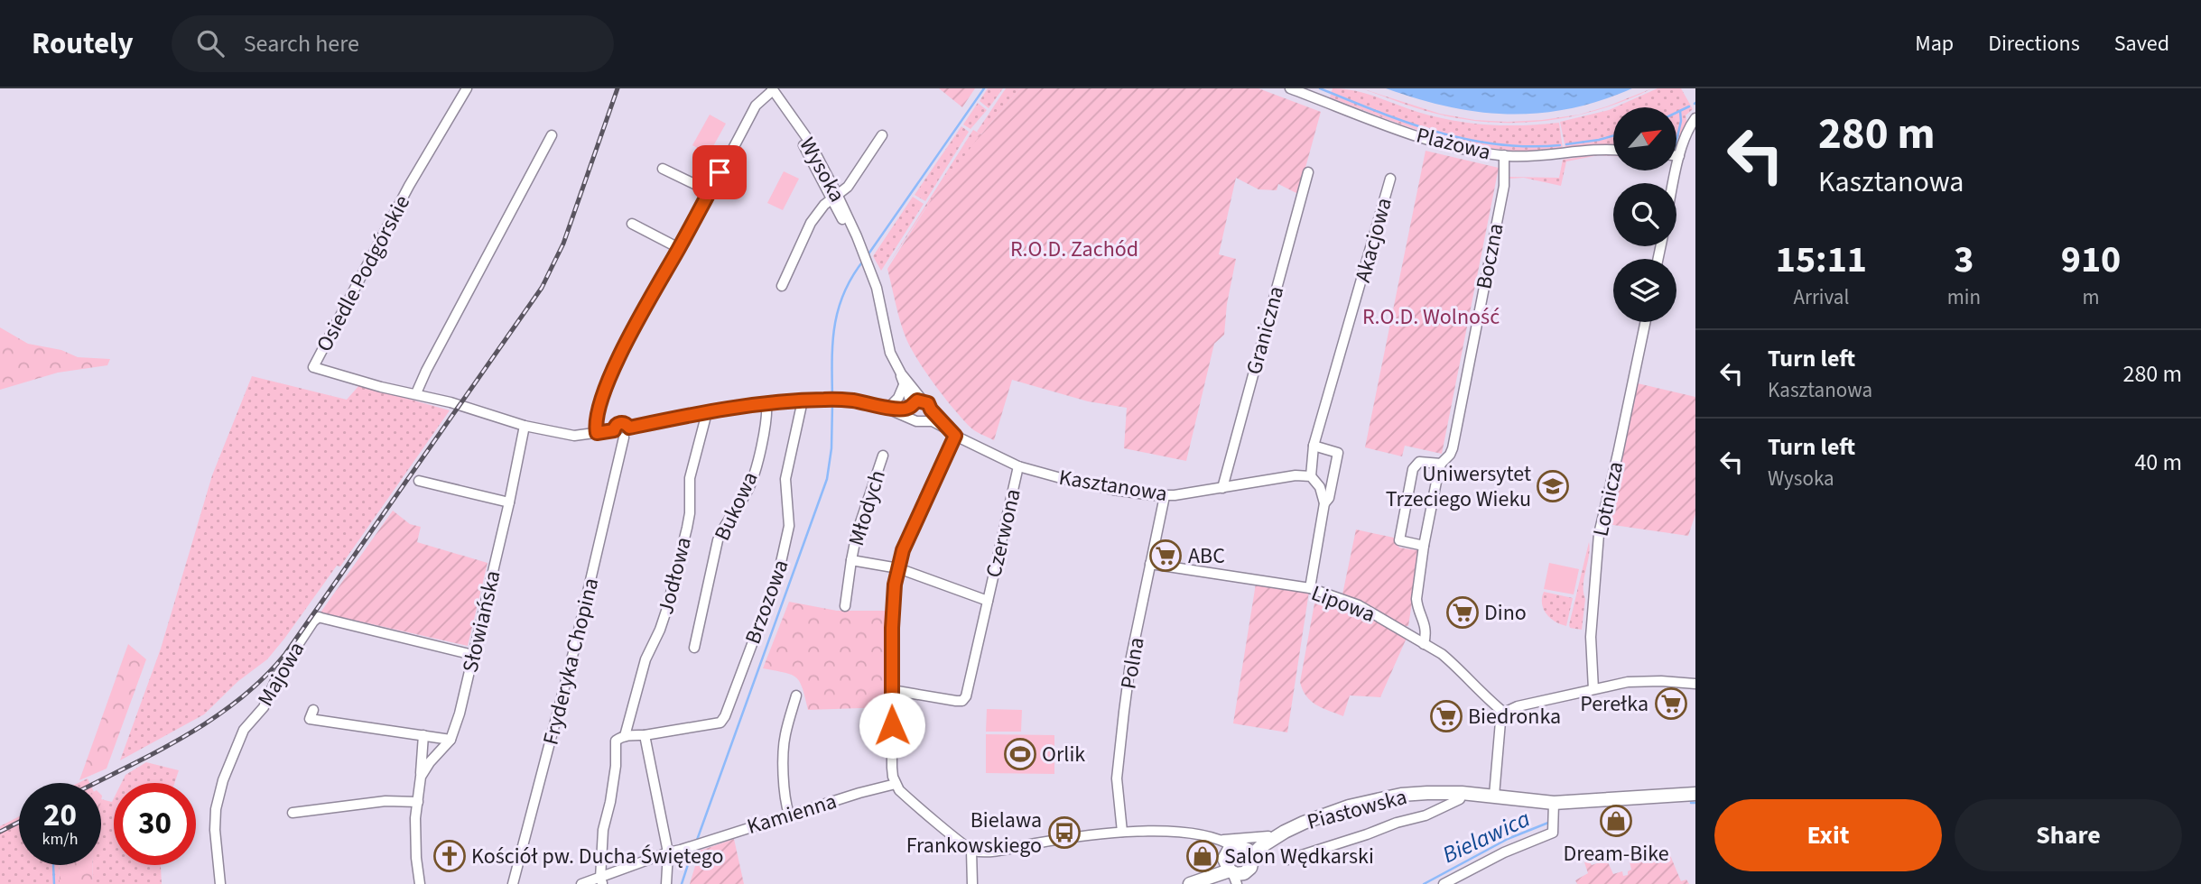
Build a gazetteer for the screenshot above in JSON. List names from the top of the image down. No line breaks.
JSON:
{"streets":{"main road":["Piastowska"],"street":["Plażowa","Wysoka","Akacjowa","Boczna","Osiedle Podgórskie","Graniczna","Kasztanowa","Lotnicza","Bukowa","Młodych","Czerwona","Jodłowa","Brzozowa","Lipowa","Słowiańska","Fryderyka Chopina","Polna","Majowa","Kamienna"]},"crossings":[["Plażowa","Boczna"],["Wysoka","Kasztanowa"],["Akacjowa","Kasztanowa"],["Boczna","Lipowa"],["Osiedle Podgórskie","Słowiańska"],["Graniczna","Kasztanowa"],["Kasztanowa","Czerwona"],["Kasztanowa","Polna"],["Młodych","Czerwona"],["Jodłowa","Brzozowa"],["Jodłowa","Kamienna"],["Lipowa","Polna"],["Słowiańska","Majowa"]],"water":["Bielawica"],"parks":["R.O.D. Zachód","R.O.D. Wolność"],"places":{"school or university":["Uniwersytet Trzeciego Wieku"],"supermarket":["ABC","Dino","Perełka","Biedronka"],"sports":["Orlik"],"shop":["Dream-Bike","Salon Wędkarski"],"bus stop":["Bielawa Frankowskiego"],"church":["Kościół pw. Ducha Świętego"]},"north":"top right","page":{"header":"Routely","search":"Search here","nav":["Map","Directions","Saved"],"turn":["280 m","Kasztanowa"],"eta":["15:11","Arrival","3","min","910","m"],"list":[{"name":"Turn left","note":"Kasztanowa","value":"280 m"},{"name":"Turn left","note":"Wysoka","value":"40 m"}],"speed":"20 km/h","limit":"30","buttons":["Exit","Share"]}}
